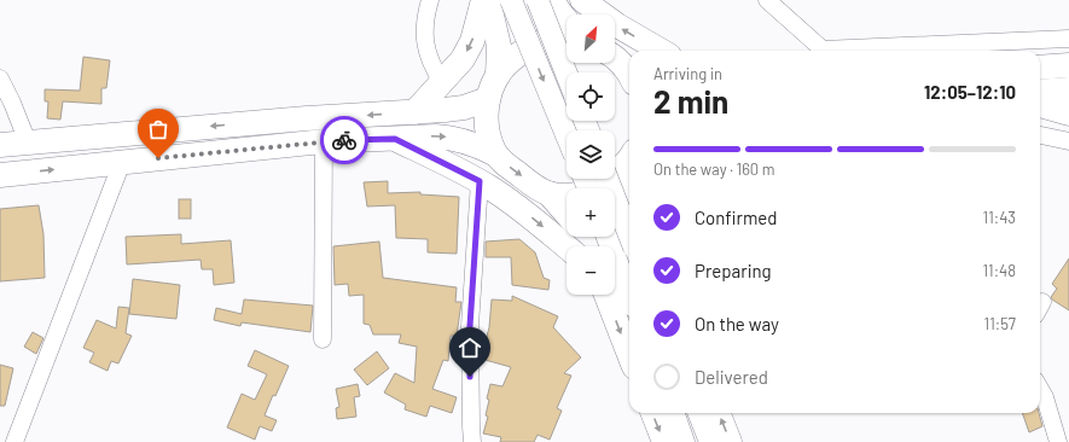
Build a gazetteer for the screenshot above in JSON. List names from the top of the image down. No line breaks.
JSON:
{"north":"top right","page":{"map_buttons":["+","−"],"heading":["2 min","Arriving in","12:05–12:10"],"bar":"On the way · 160 m","list":[["Confirmed","11:43"],["Preparing","11:48"],["On the way","11:57"],"Delivered"]}}
